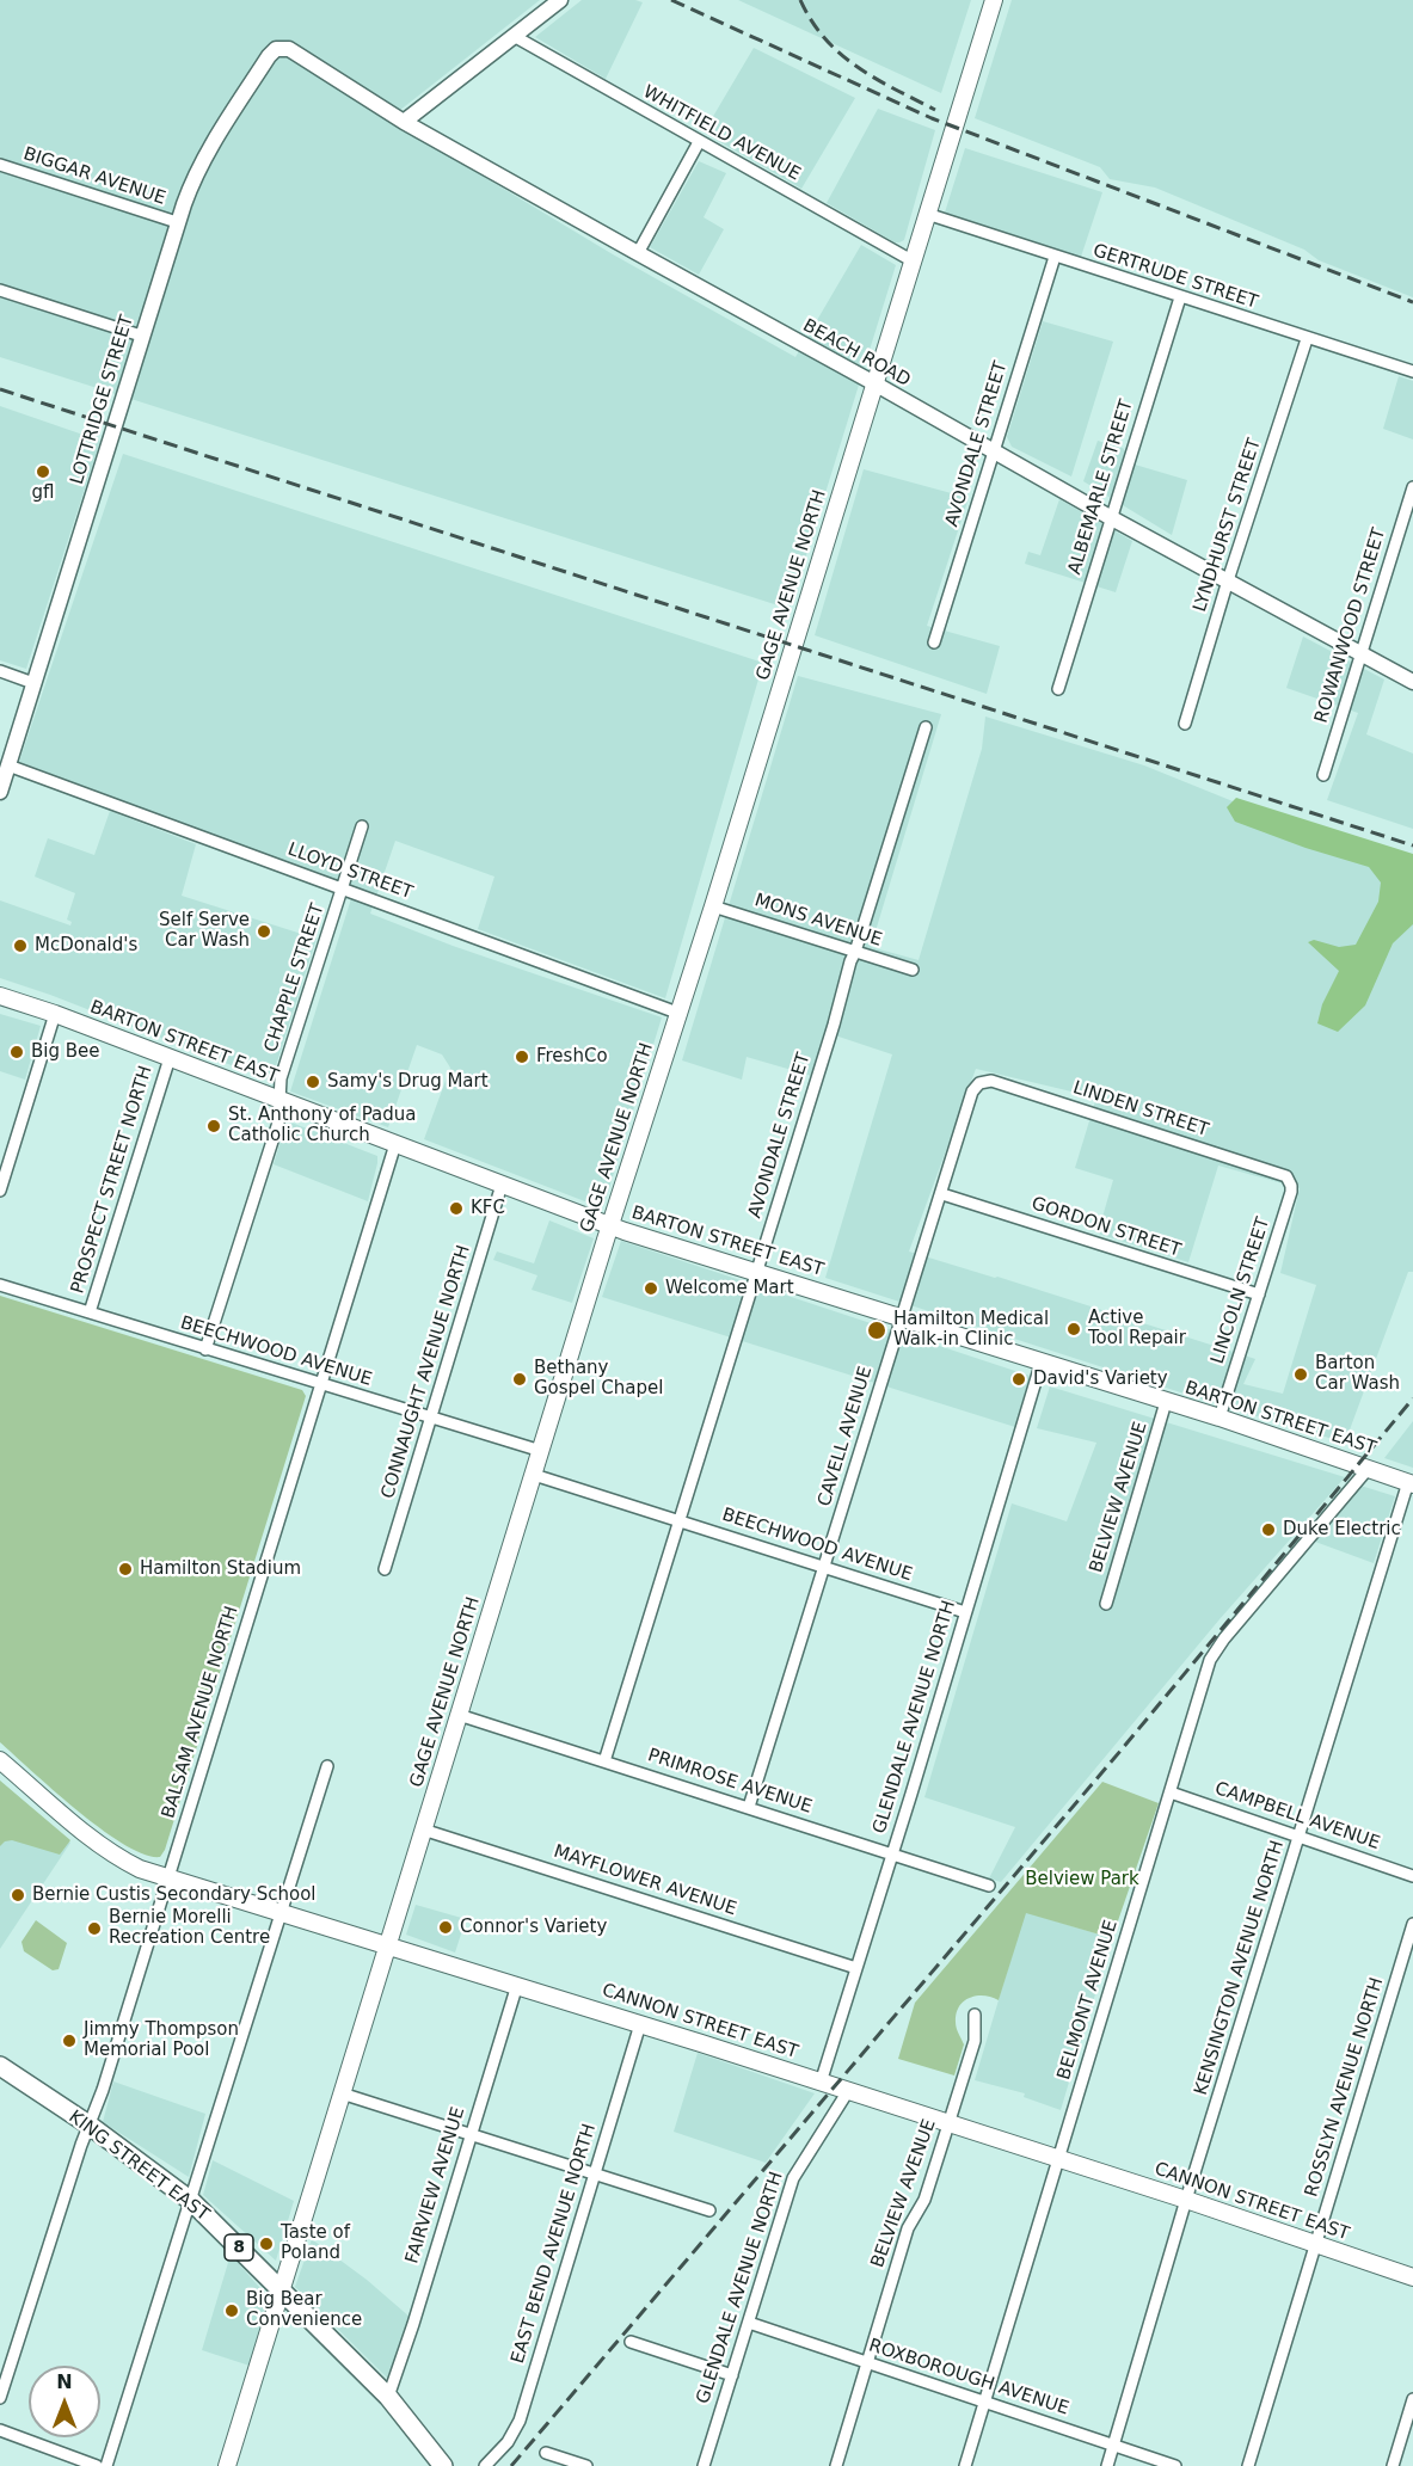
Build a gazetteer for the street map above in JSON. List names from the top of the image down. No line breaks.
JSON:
{"streets":{"main road":["GAGE AVENUE NORTH","BARTON STREET EAST","CANNON STREET EAST","KING STREET EAST","8"],"street":["WHITFIELD AVENUE","BIGGAR AVENUE","GERTRUDE STREET","BEACH ROAD","LOTTRIDGE STREET","AVONDALE STREET","ALBEMARLE STREET","LYNDHURST STREET","ROWANWOOD STREET","LLOYD STREET","MONS AVENUE","CHAPPLE STREET","LINDEN STREET","PROSPECT STREET NORTH","GORDON STREET","LINCOLN STREET","BEECHWOOD AVENUE","CONNAUGHT AVENUE NORTH","CAVELL AVENUE","BELVIEW AVENUE","BALSAM AVENUE NORTH","GLENDALE AVENUE NORTH","PRIMROSE AVENUE","CAMPBELL AVENUE","MAYFLOWER AVENUE","KENSINGTON AVENUE NORTH","BELMONT AVENUE","ROSSLYN AVENUE NORTH","FAIRVIEW AVENUE","EAST BEND AVENUE NORTH","ROXBOROUGH AVENUE"]},"crossings":[["WHITFIELD AVENUE","GAGE AVENUE NORTH"],["BIGGAR AVENUE","LOTTRIDGE STREET"],["GERTRUDE STREET","AVONDALE STREET"],["GERTRUDE STREET","ALBEMARLE STREET"],["GERTRUDE STREET","LYNDHURST STREET"],["GERTRUDE STREET","GAGE AVENUE NORTH"],["BEACH ROAD","LOTTRIDGE STREET"],["BEACH ROAD","AVONDALE STREET"],["BEACH ROAD","ALBEMARLE STREET"],["BEACH ROAD","LYNDHURST STREET"],["BEACH ROAD","GAGE AVENUE NORTH"],["BEACH ROAD","ROWANWOOD STREET"],["LOTTRIDGE STREET","LLOYD STREET"],["AVONDALE STREET","MONS AVENUE"],["AVONDALE STREET","BARTON STREET EAST"],["AVONDALE STREET","BEECHWOOD AVENUE"],["AVONDALE STREET","PRIMROSE AVENUE"],["GAGE AVENUE NORTH","LLOYD STREET"],["GAGE AVENUE NORTH","MONS AVENUE"],["GAGE AVENUE NORTH","BARTON STREET EAST"],["GAGE AVENUE NORTH","BEECHWOOD AVENUE"],["GAGE AVENUE NORTH","PRIMROSE AVENUE"],["GAGE AVENUE NORTH","MAYFLOWER AVENUE"],["GAGE AVENUE NORTH","CANNON STREET EAST"],["GAGE AVENUE NORTH","KING STREET EAST"],["LLOYD STREET","CHAPPLE STREET"],["CHAPPLE STREET","BARTON STREET EAST"],["CHAPPLE STREET","BEECHWOOD AVENUE"],["BARTON STREET EAST","PROSPECT STREET NORTH"],["BARTON STREET EAST","LINCOLN STREET"],["BARTON STREET EAST","CONNAUGHT AVENUE NORTH"],["BARTON STREET EAST","CAVELL AVENUE"],["BARTON STREET EAST","BELVIEW AVENUE"],["BARTON STREET EAST","BALSAM AVENUE NORTH"],["BARTON STREET EAST","GLENDALE AVENUE NORTH"],["BARTON STREET EAST","KENSINGTON AVENUE NORTH"],["BARTON STREET EAST","BELMONT AVENUE"],["LINDEN STREET","LINCOLN STREET"],["LINDEN STREET","CAVELL AVENUE"],["PROSPECT STREET NORTH","BEECHWOOD AVENUE"],["GORDON STREET","LINCOLN STREET"],["GORDON STREET","CAVELL AVENUE"],["BEECHWOOD AVENUE","CONNAUGHT AVENUE NORTH"],["BEECHWOOD AVENUE","CAVELL AVENUE"],["BEECHWOOD AVENUE","BALSAM AVENUE NORTH"],["BEECHWOOD AVENUE","GLENDALE AVENUE NORTH"],["CAVELL AVENUE","PRIMROSE AVENUE"],["BELVIEW AVENUE","CANNON STREET EAST"],["BELVIEW AVENUE","ROXBOROUGH AVENUE"],["BALSAM AVENUE NORTH","CANNON STREET EAST"],["BALSAM AVENUE NORTH","KING STREET EAST"],["GLENDALE AVENUE NORTH","PRIMROSE AVENUE"],["GLENDALE AVENUE NORTH","MAYFLOWER AVENUE"],["GLENDALE AVENUE NORTH","CANNON STREET EAST"],["GLENDALE AVENUE NORTH","ROXBOROUGH AVENUE"],["CAMPBELL AVENUE","KENSINGTON AVENUE NORTH"],["CAMPBELL AVENUE","BELMONT AVENUE"],["KENSINGTON AVENUE NORTH","CANNON STREET EAST"],["KENSINGTON AVENUE NORTH","ROXBOROUGH AVENUE"],["BELMONT AVENUE","CANNON STREET EAST"],["BELMONT AVENUE","ROXBOROUGH AVENUE"],["CANNON STREET EAST","ROSSLYN AVENUE NORTH"],["CANNON STREET EAST","FAIRVIEW AVENUE"],["CANNON STREET EAST","EAST BEND AVENUE NORTH"],["KING STREET EAST","FAIRVIEW AVENUE"]],"parks":["Belview Park"],"places":["gfl","Self Serve Car Wash","McDonald's","Big Bee","FreshCo","Samy's Drug Mart","St. Anthony of Padua Catholic Church","KFC","Welcome Mart","Active Tool Repair","Hamilton Medical Walk-in Clinic","Barton Car Wash","Bethany Gospel Chapel","David's Variety","Duke Electric","Hamilton Stadium","Bernie Custis Secondary School","Connor's Variety","Bernie Morelli Recreation Centre","Jimmy Thompson Memorial Pool","Taste of Poland","Big Bear Convenience"],"north":"top"}
